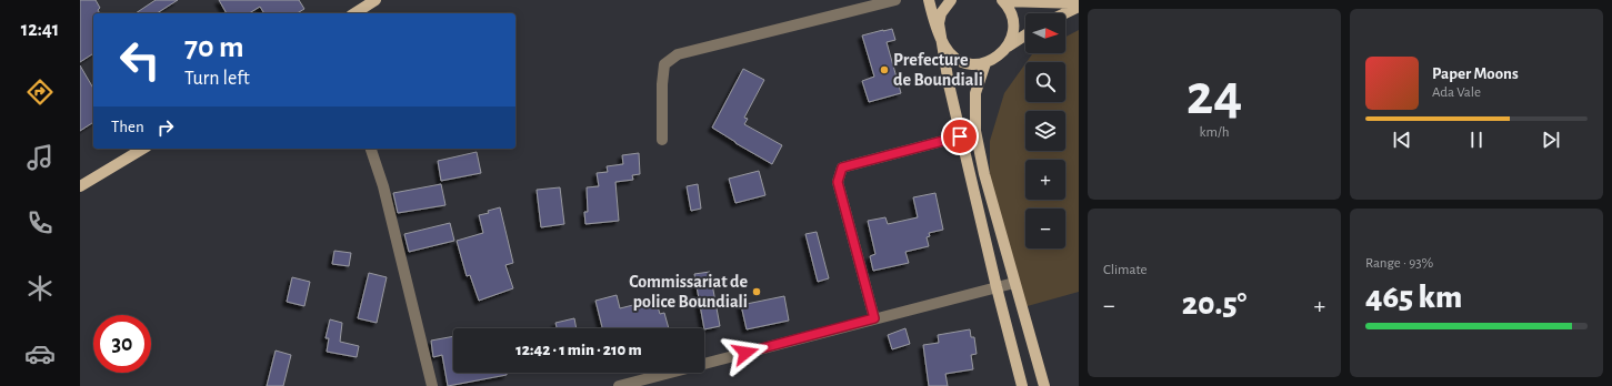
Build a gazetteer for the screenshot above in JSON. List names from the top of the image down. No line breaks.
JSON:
{"places":["Prefecture de Boundiali","Commissariat de police Boundiali"],"north":"right","page":{"tabs":"12:41","tile":[["24","km/h"],"Climate",["Range · 93%","465 km"]],"map_buttons":["+","−"],"turn":["70 m","Turn left"],"song":["Paper Moons","Ada Vale"],"then":"Then","heat":["−","20.5°","+"],"limit":"30","trip":"12:42 · 1 min · 210 m"}}
